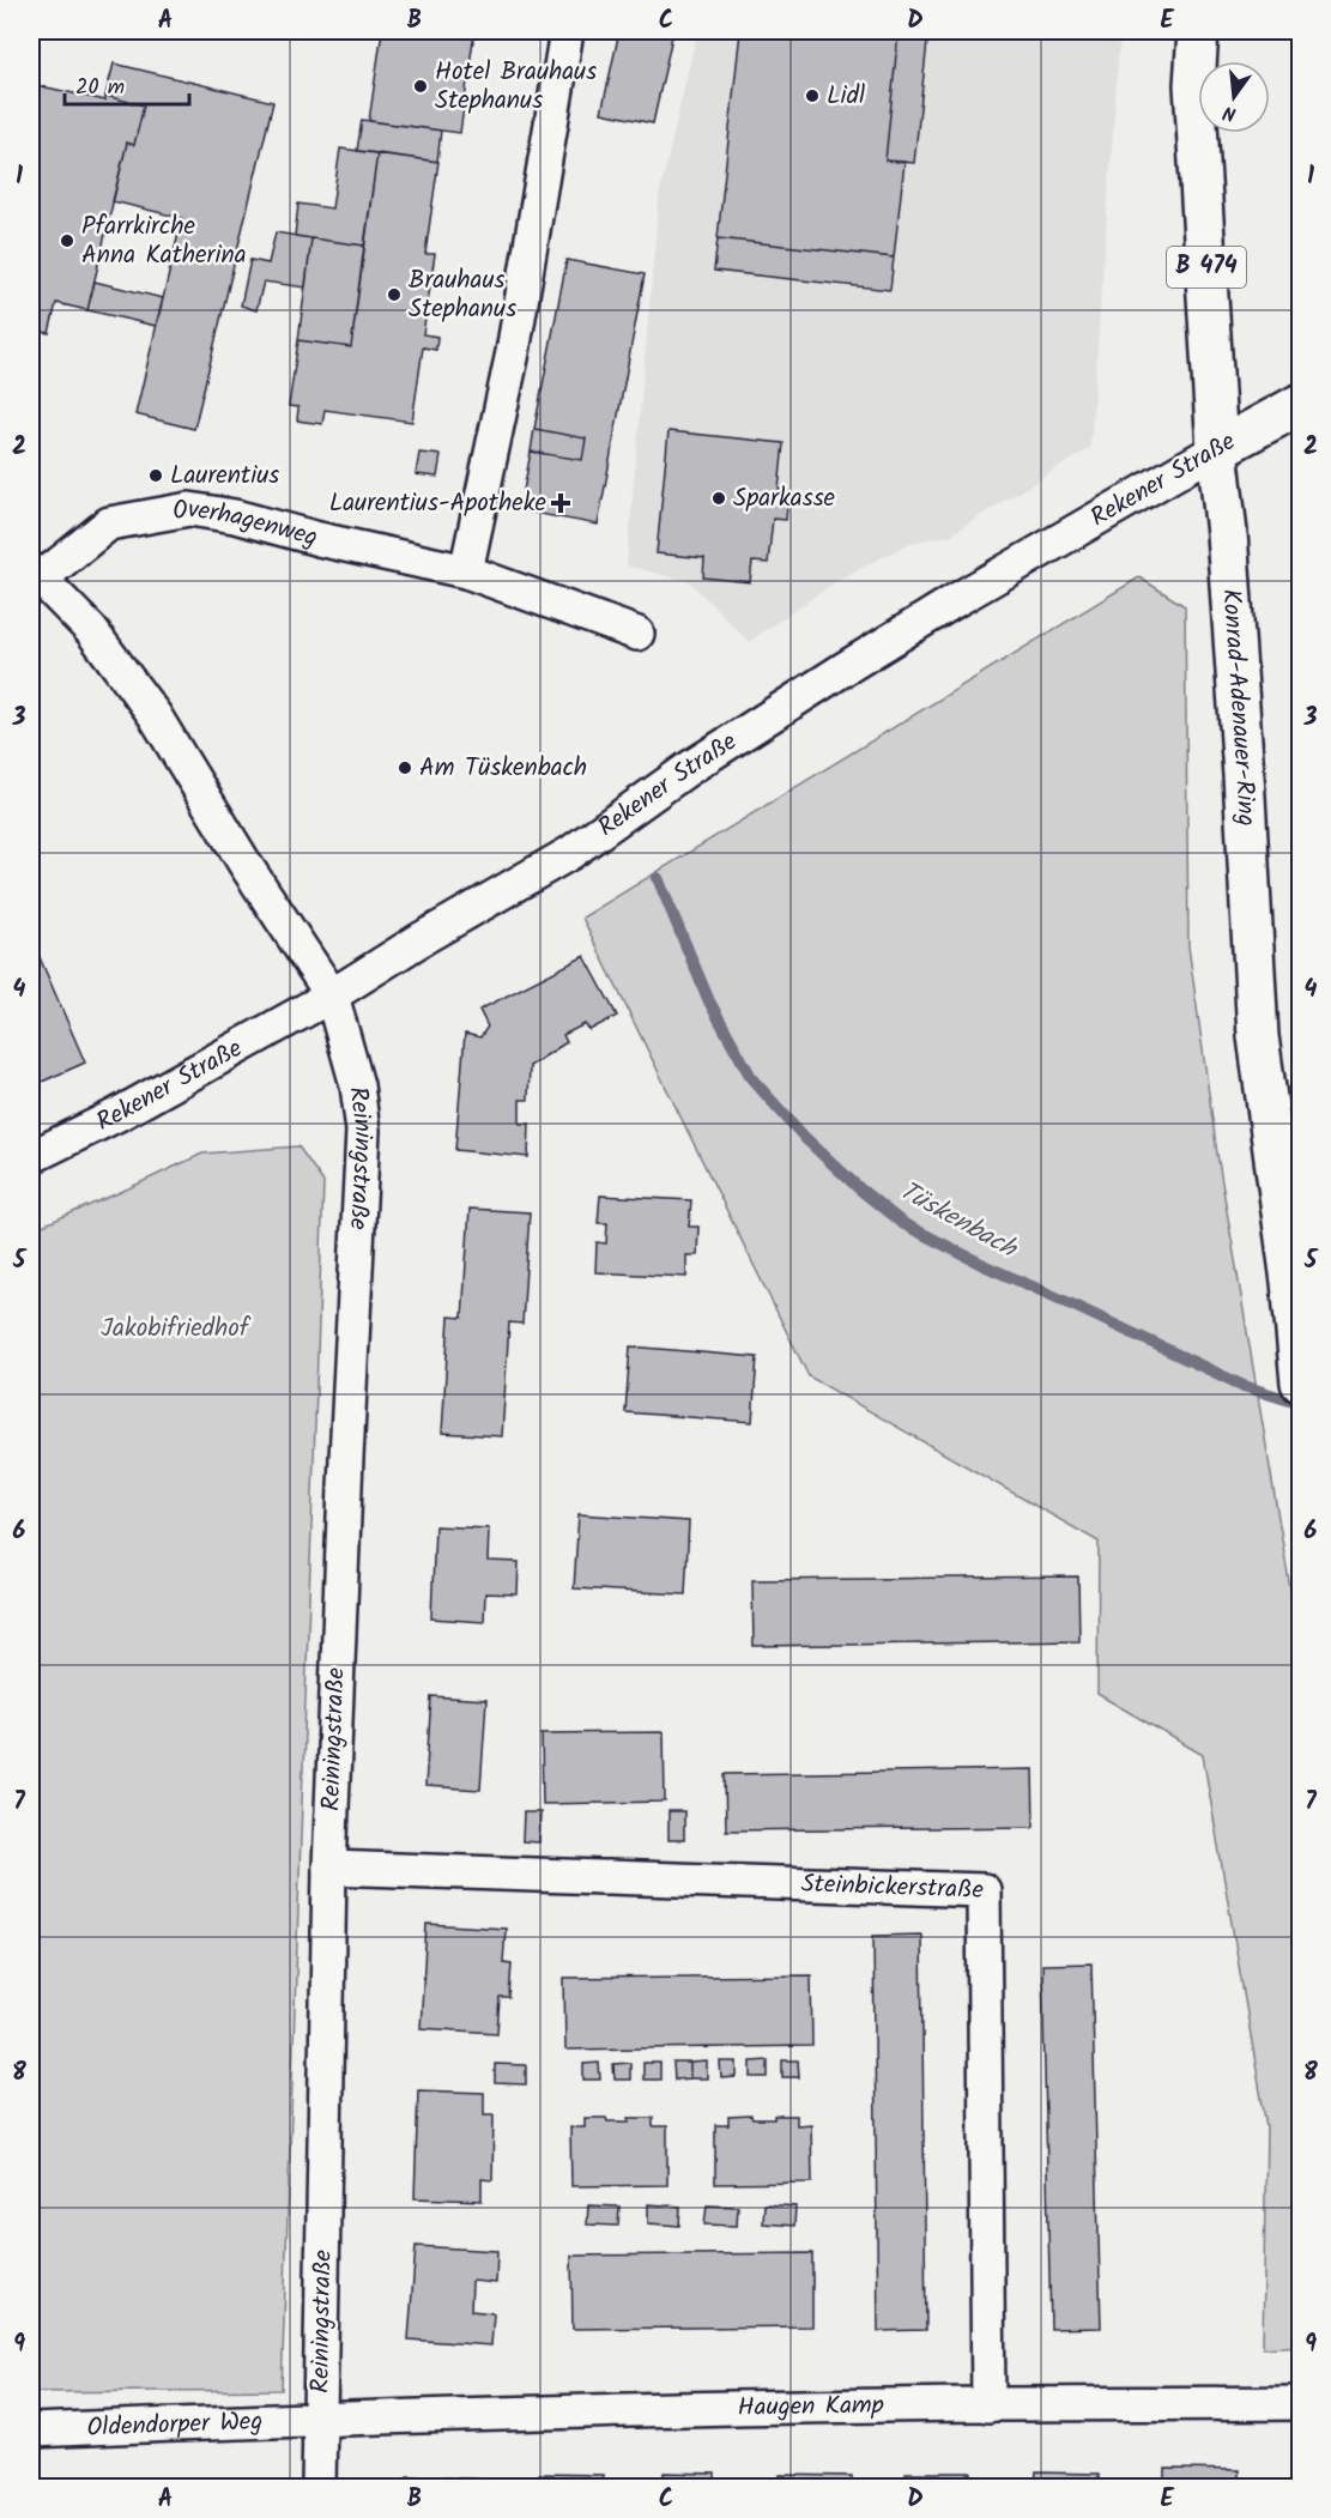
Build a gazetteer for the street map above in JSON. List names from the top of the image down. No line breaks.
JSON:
{"streets":{"main road":["B 474","Rekener Straße","Konrad-Adenauer-Ring"],"street":["Overhagenweg","Reiningstraße","Steinbickerstraße","Haugen Kamp","Oldendorper Weg"]},"crossings":[["Rekener Straße","Konrad-Adenauer-Ring"],["Rekener Straße","Reiningstraße"],["Reiningstraße","Steinbickerstraße"],["Reiningstraße","Haugen Kamp"],["Reiningstraße","Oldendorper Weg"],["Steinbickerstraße","Haugen Kamp"],["Haugen Kamp","Oldendorper Weg"]],"water":["Tüskenbach"],"parks":["Jakobifriedhof"],"places":{"other":["Hotel Brauhaus Stephanus","Lidl","Pfarrkirche Anna Katherina","Brauhaus Stephanus","Laurentius","Sparkasse","Am Tüskenbach"],"health":["Laurentius-Apotheke"]},"scale_bar":"20 m","north":"bottom","grid":{"columns":["A","B","C","D","E"],"rows":["1","2","3","4","5","6","7","8","9"]}}
